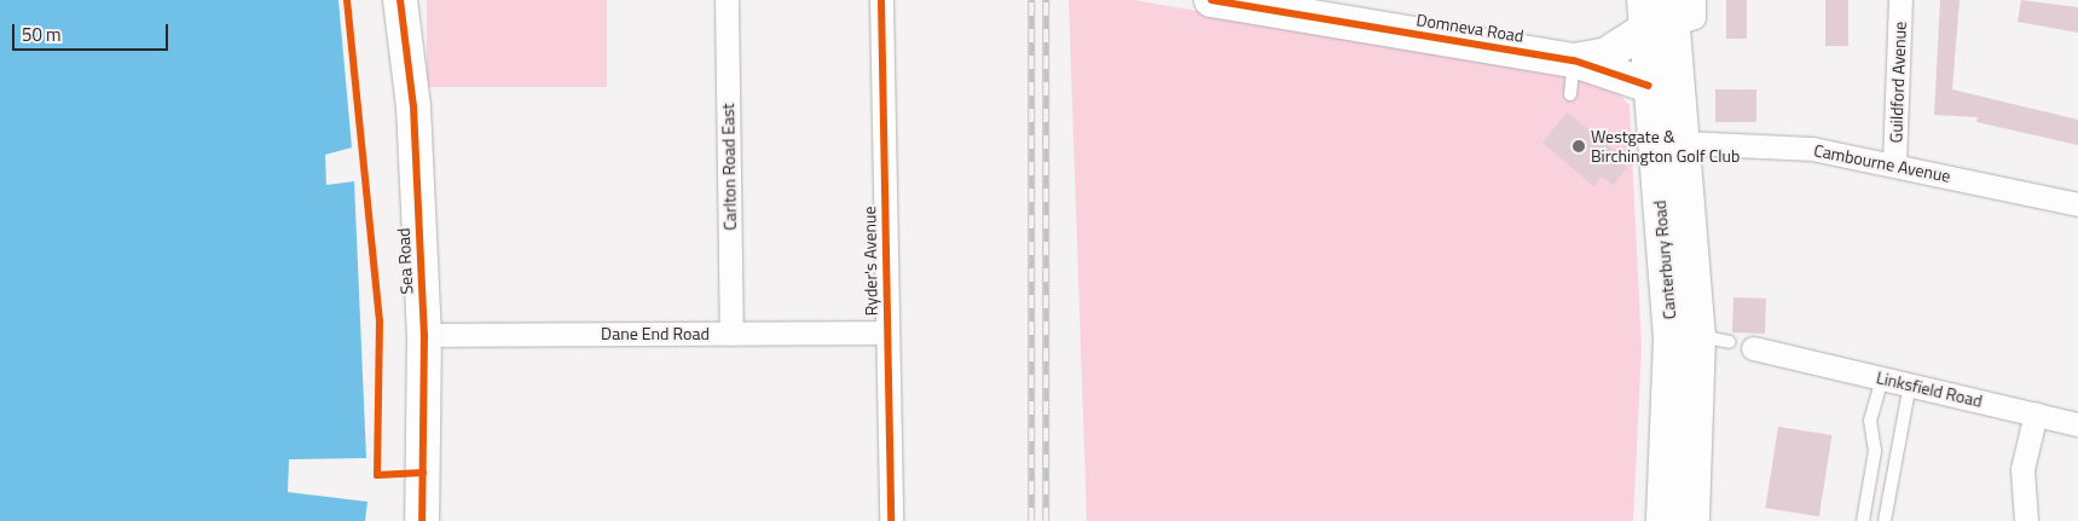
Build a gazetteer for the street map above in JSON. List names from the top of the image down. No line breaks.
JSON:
{"streets":{"main road":["Domneva Road","Canterbury Road","Sea Road"],"street":["Guildford Avenue","Cambourne Avenue","Carlton Road East","Ryder's Avenue","Dane End Road","Linksfield Road"]},"crossings":[["Domneva Road","Canterbury Road"],["Guildford Avenue","Cambourne Avenue"],["Cambourne Avenue","Canterbury Road"],["Carlton Road East","Dane End Road"],["Sea Road","Dane End Road"],["Ryder's Avenue","Dane End Road"]],"places":["Westgate & Birchington Golf Club"],"scale_bar":"50 m"}
